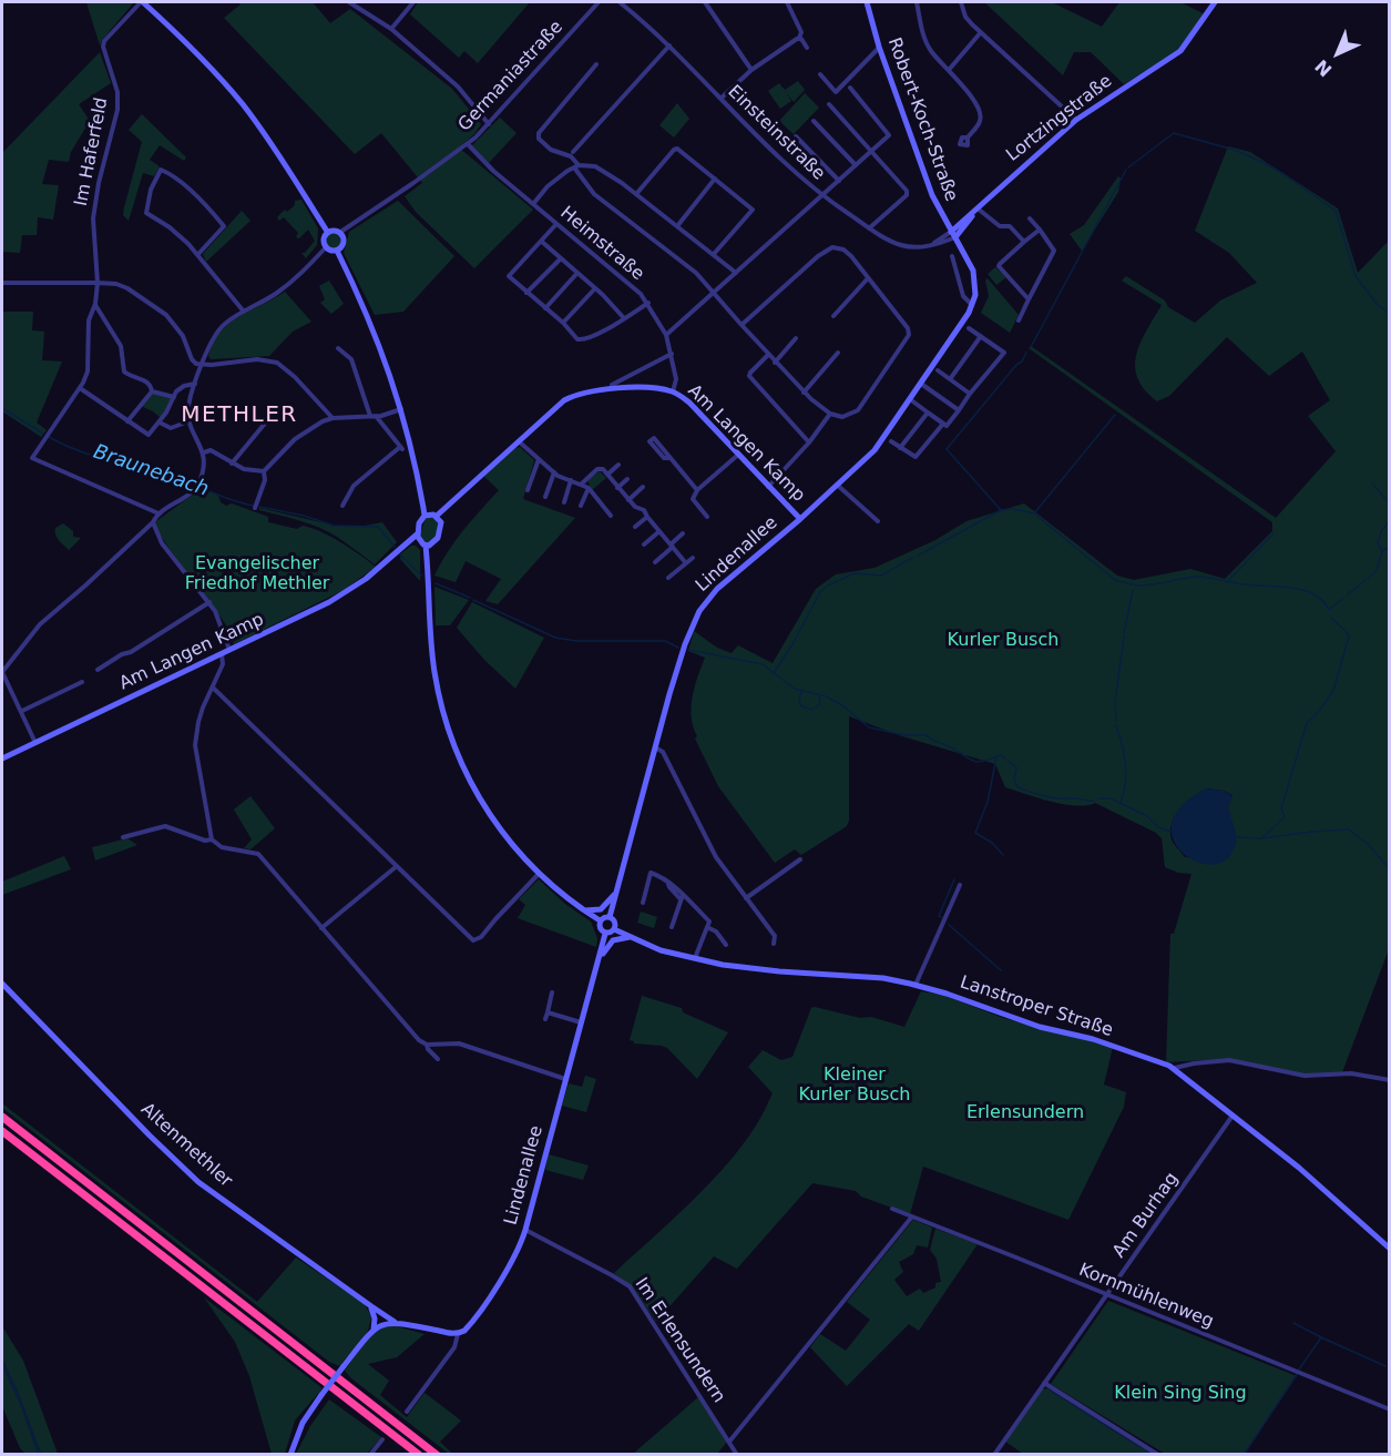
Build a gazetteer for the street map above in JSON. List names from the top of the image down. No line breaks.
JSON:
{"streets":{"street":["Germaniastraße","Lortzingstraße","Robert-Koch-Straße","Einsteinstraße","Im Haferfeld","Heimstraße","Am Langen Kamp","Lindenallee","Lanstroper Straße","Altenmethler","Am Burhag","Kornmühlenweg","Im Erlensundern"]},"crossings":[["Germaniastraße","Heimstraße"],["Lortzingstraße","Robert-Koch-Straße"],["Lortzingstraße","Einsteinstraße"],["Robert-Koch-Straße","Einsteinstraße"],["Robert-Koch-Straße","Lindenallee"],["Heimstraße","Am Langen Kamp"],["Am Langen Kamp","Lindenallee"],["Lindenallee","Lanstroper Straße"],["Lindenallee","Im Erlensundern"],["Lanstroper Straße","Am Burhag"],["Am Burhag","Kornmühlenweg"]],"districts":["METHLER"],"water":["Braunebach"],"parks":["Evangelischer Friedhof Methler","Kurler Busch","Kleiner Kurler Busch","Erlensundern","Klein Sing Sing"],"north":"bottom left"}
